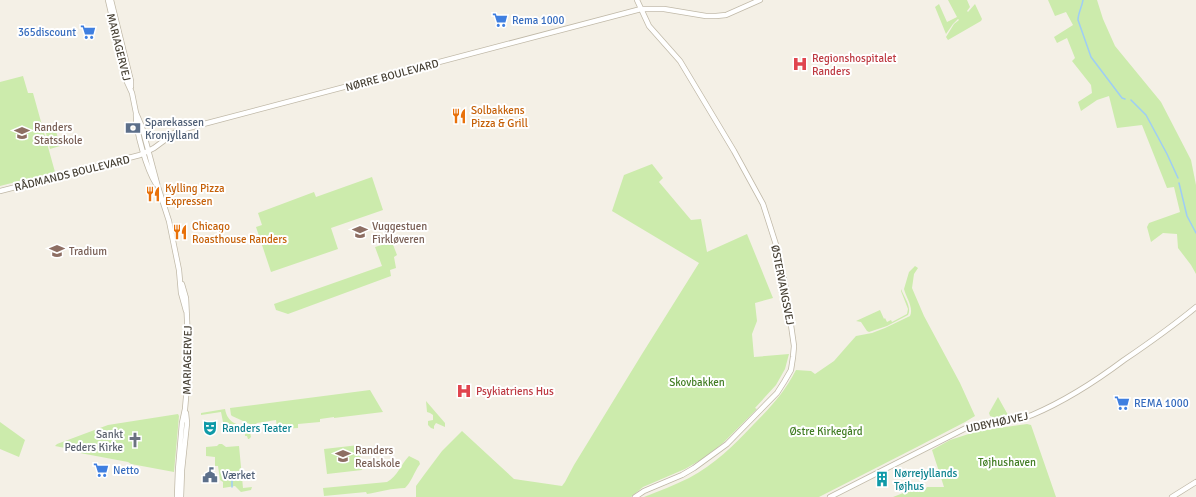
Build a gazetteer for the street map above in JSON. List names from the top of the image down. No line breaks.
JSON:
{"streets":{"street":["MARIAGERVEJ","NØRRE BOULEVARD","RÅDMANDS BOULEVARD","ØSTERVANGSVEJ","UDBYHØJVEJ"]},"crossings":[["MARIAGERVEJ","NØRRE BOULEVARD"],["MARIAGERVEJ","RÅDMANDS BOULEVARD"],["NØRRE BOULEVARD","RÅDMANDS BOULEVARD"],["NØRRE BOULEVARD","ØSTERVANGSVEJ"]],"parks":["Skovbakken","Østre Kirkegård","Tøjhushaven"],"places":{"supermarket":["Rema 1000","365discount","REMA 1000","Netto"],"hospital":["Regionshospitalet Randers","Psykiatriens Hus"],"restaurant":["Solbakkens Pizza & Grill","Kylling Pizza Expressen","Chicago Roasthouse Randers"],"bank":["Sparekassen Kronjylland"],"school or university":["Randers Statsskole","Vuggestuen Firkløveren","Tradium","Randers Realskole"],"theatre":["Randers Teater"],"church":["Sankt Peders Kirke"],"public building":["Værket"],"building":["Nørrejyllands Tøjhus"]}}
